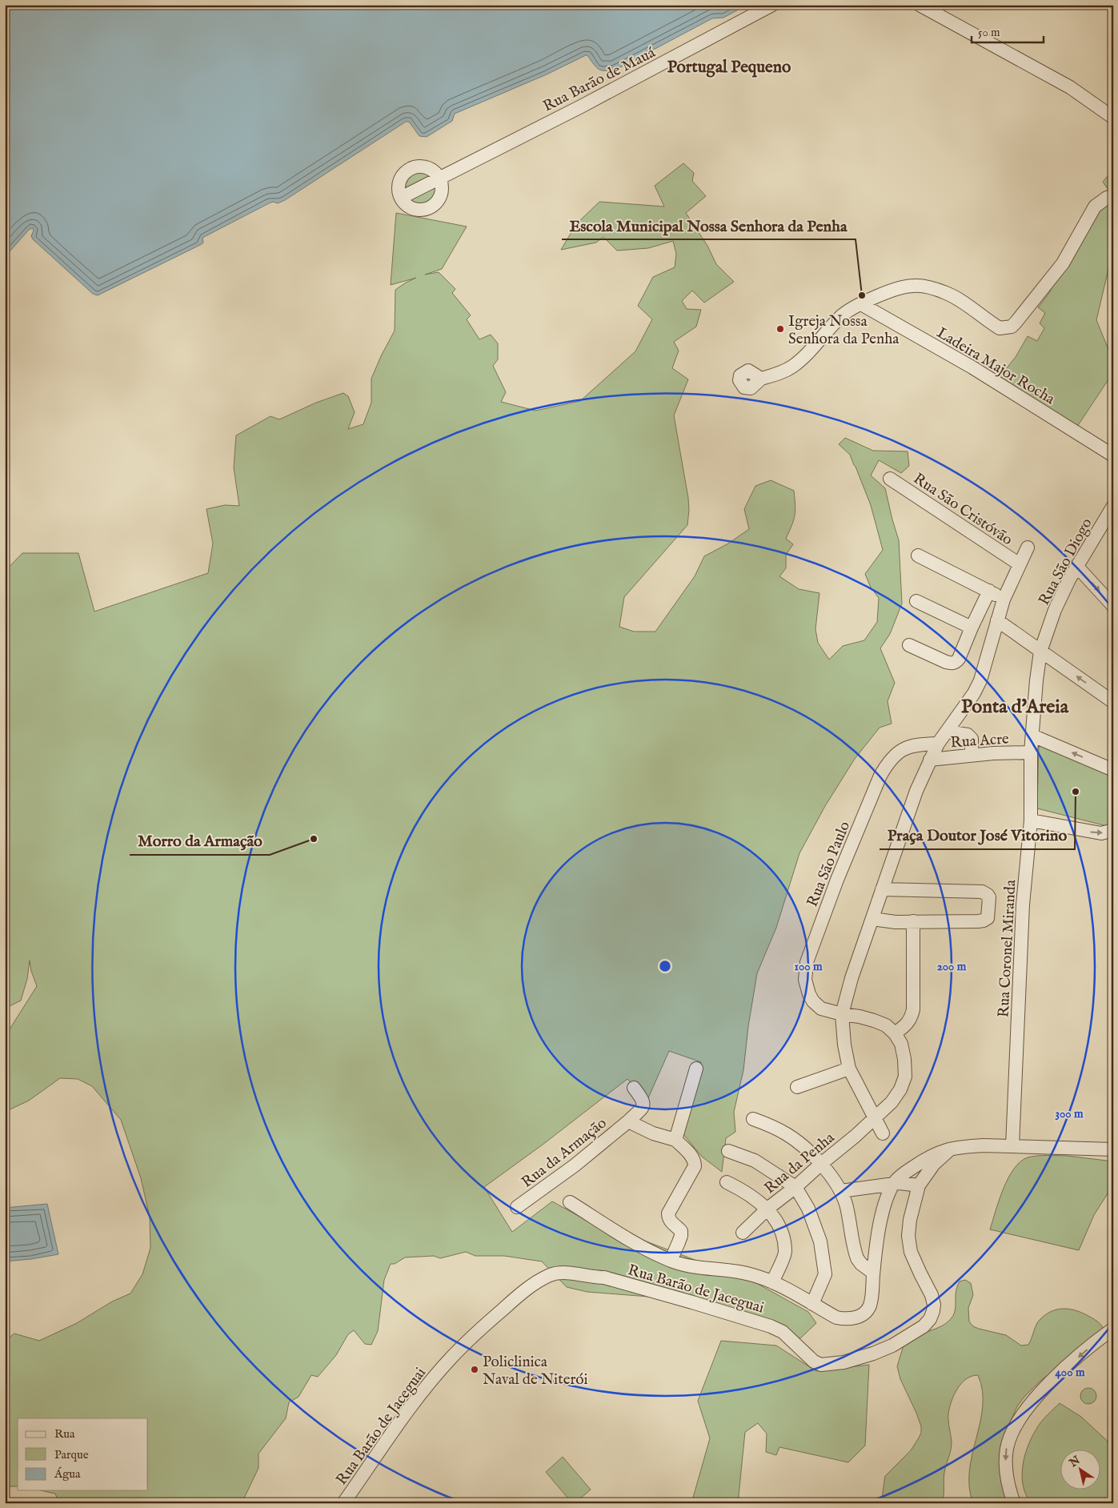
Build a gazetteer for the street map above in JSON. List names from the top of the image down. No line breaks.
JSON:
{"streets":{"street":["Rua Barão de Mauá","Ladeira Major Rocha","Rua São Cristóvão","Rua São Diogo","Rua Acre","Rua São Paulo","Rua Coronel Miranda","Rua da Armação","Rua da Penha","Rua Barão de Jaceguai"]},"crossings":[["Rua São Diogo","Rua Acre"],["Rua São Diogo","Rua Coronel Miranda"],["Rua Acre","Rua Coronel Miranda"],["Rua São Paulo","Rua da Penha"]],"districts":["Portugal Pequeno","Ponta d'Areia"],"places":["Escola Municipal Nossa Senhora da Penha","Igreja Nossa Senhora da Penha","Praça Doutor José Vitorino","Morro da Armação","Policlinica Naval de Niterói"],"legend":["Rua","Parque","Água"],"scale_bar":"50 m","north":"top left","rings":["100 m","200 m","300 m","400 m"]}
